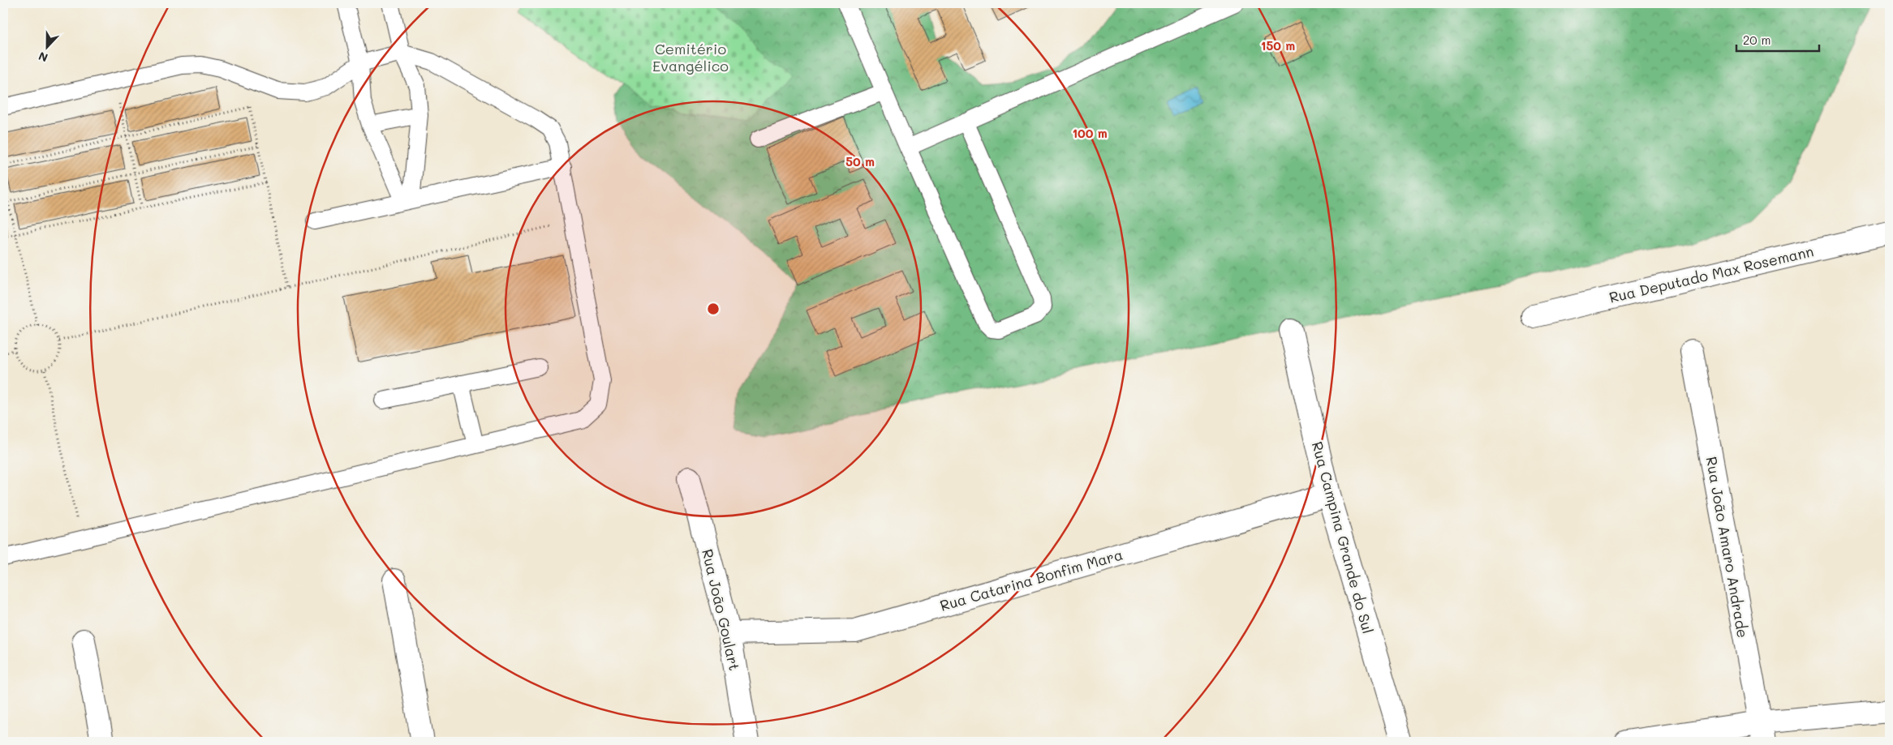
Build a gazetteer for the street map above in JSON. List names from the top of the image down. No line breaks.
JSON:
{"streets":{"street":["Rua Deputado Max Rosemann","Rua Campina Grande do Sul","Rua João Amaro Andrade","Rua Catarina Bonfim Mara","Rua João Goulart"]},"crossings":[["Rua Campina Grande do Sul","Rua Catarina Bonfim Mara"],["Rua Catarina Bonfim Mara","Rua João Goulart"]],"parks":["Cemitério Evangélico"],"scale_bar":"20 m","north":"bottom","rings":["150 m","100 m","50 m"]}
